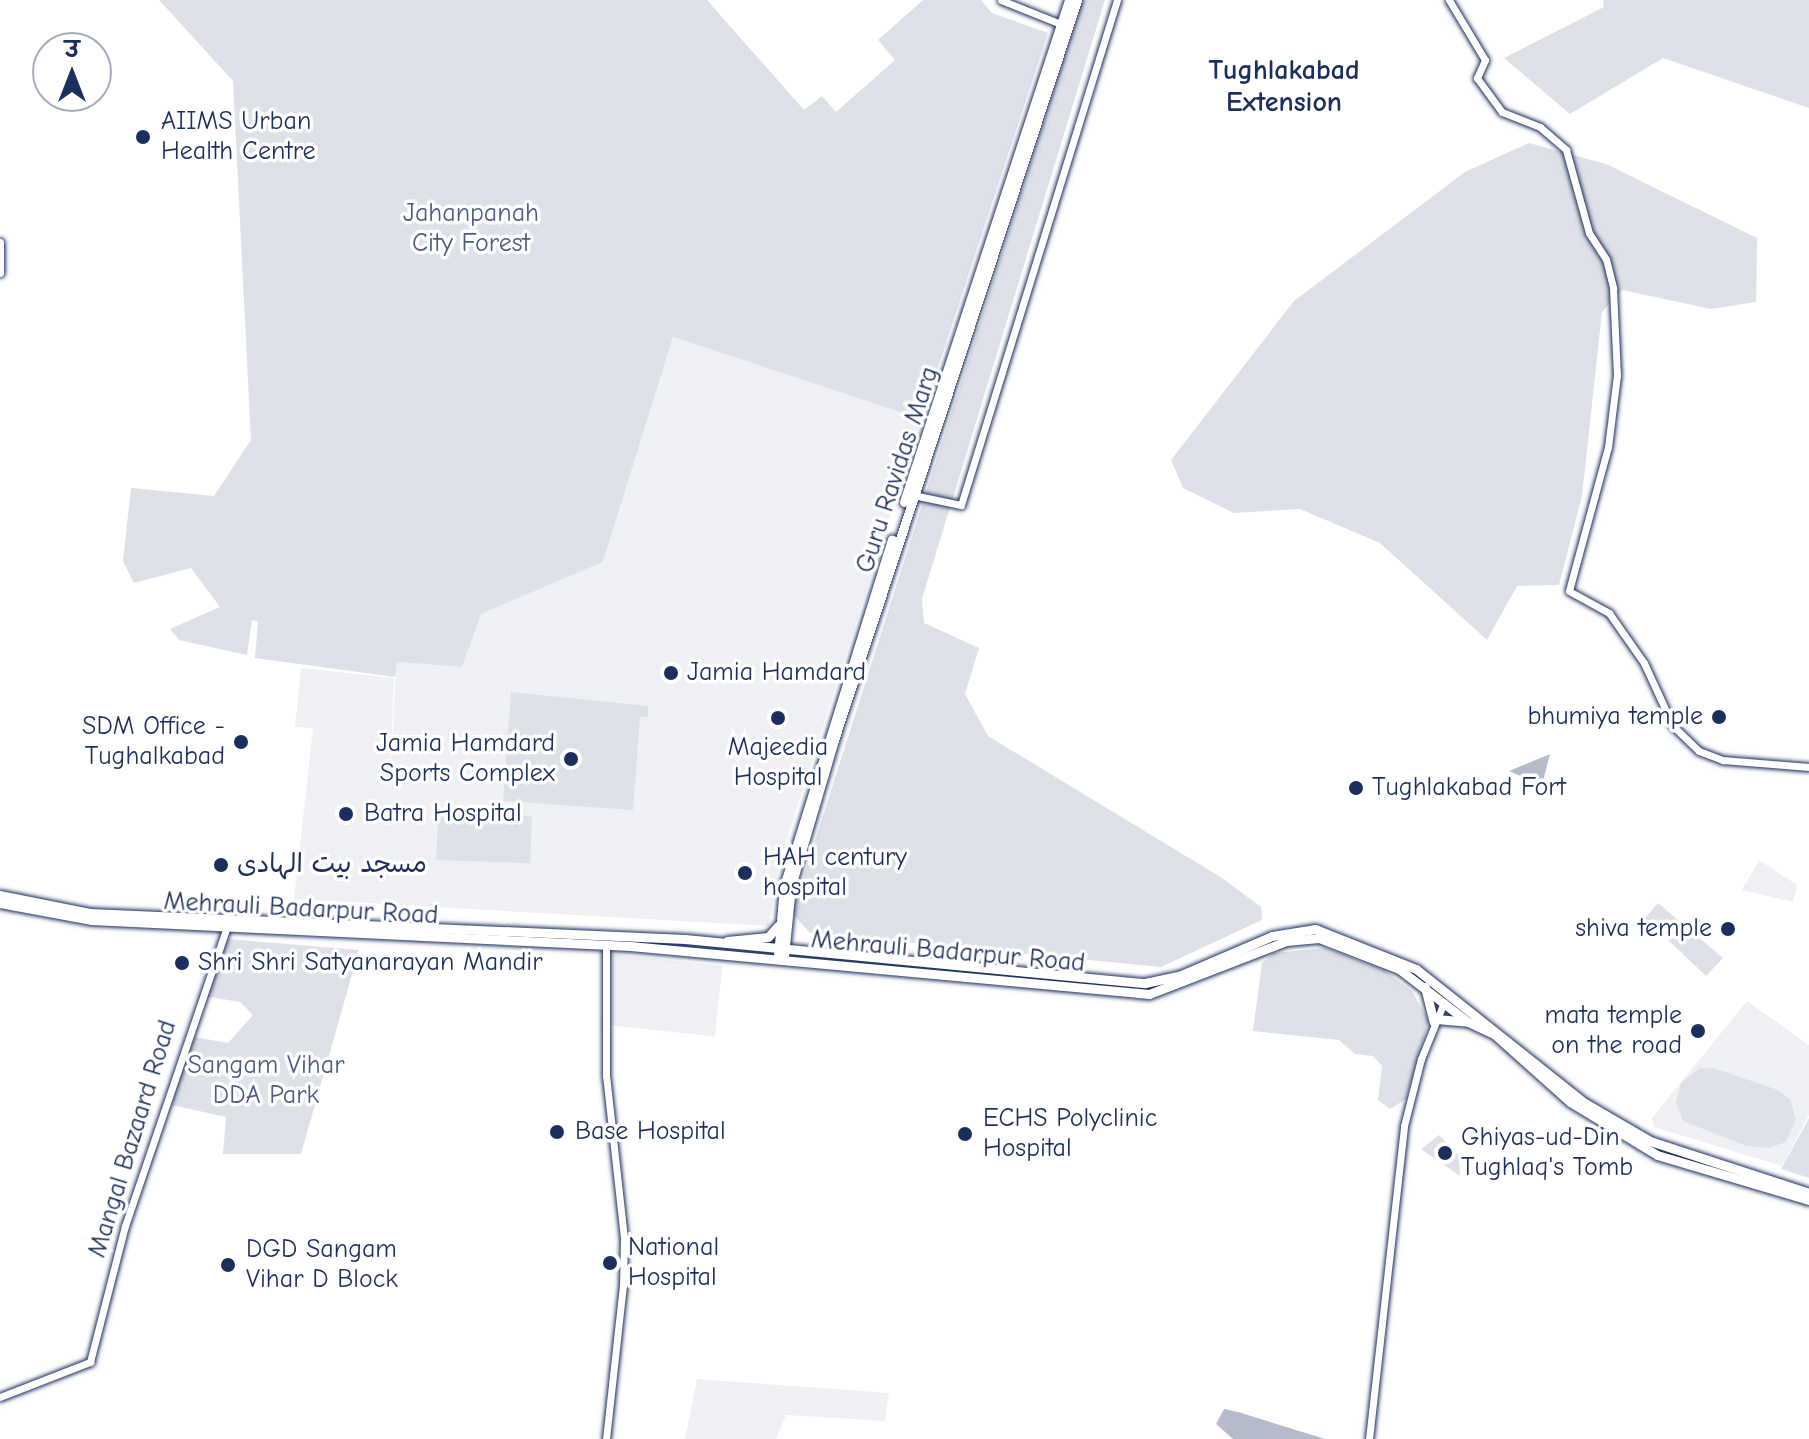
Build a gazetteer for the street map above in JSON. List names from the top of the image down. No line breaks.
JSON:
{"streets":{"main road":["Guru Ravidas Marg","Mehrauli Badarpur Road"],"street":["Mangal Bazaard Road"]},"crossings":[["Guru Ravidas Marg","Mehrauli Badarpur Road"],["Mehrauli Badarpur Road","Mangal Bazaard Road"]],"districts":["Tughlakabad Extension"],"parks":["Jahanpanah City Forest","Sangam Vihar DDA Park"],"places":["AIIMS Urban Health Centre","Jamia Hamdard","bhumiya temple","Majeedia Hospital","SDM Office - Tughalkabad","Jamia Hamdard Sports Complex","Tughlakabad Fort","Batra Hospital","مسجد بیت الہادی","HAH century hospital","shiva temple","Shri Shri Satyanarayan Mandir","mata temple on the road","Base Hospital","ECHS Polyclinic Hospital","Ghiyas-ud-Din Tughlaq's Tomb","National Hospital","DGD Sangam Vihar D Block"],"north":"top"}
